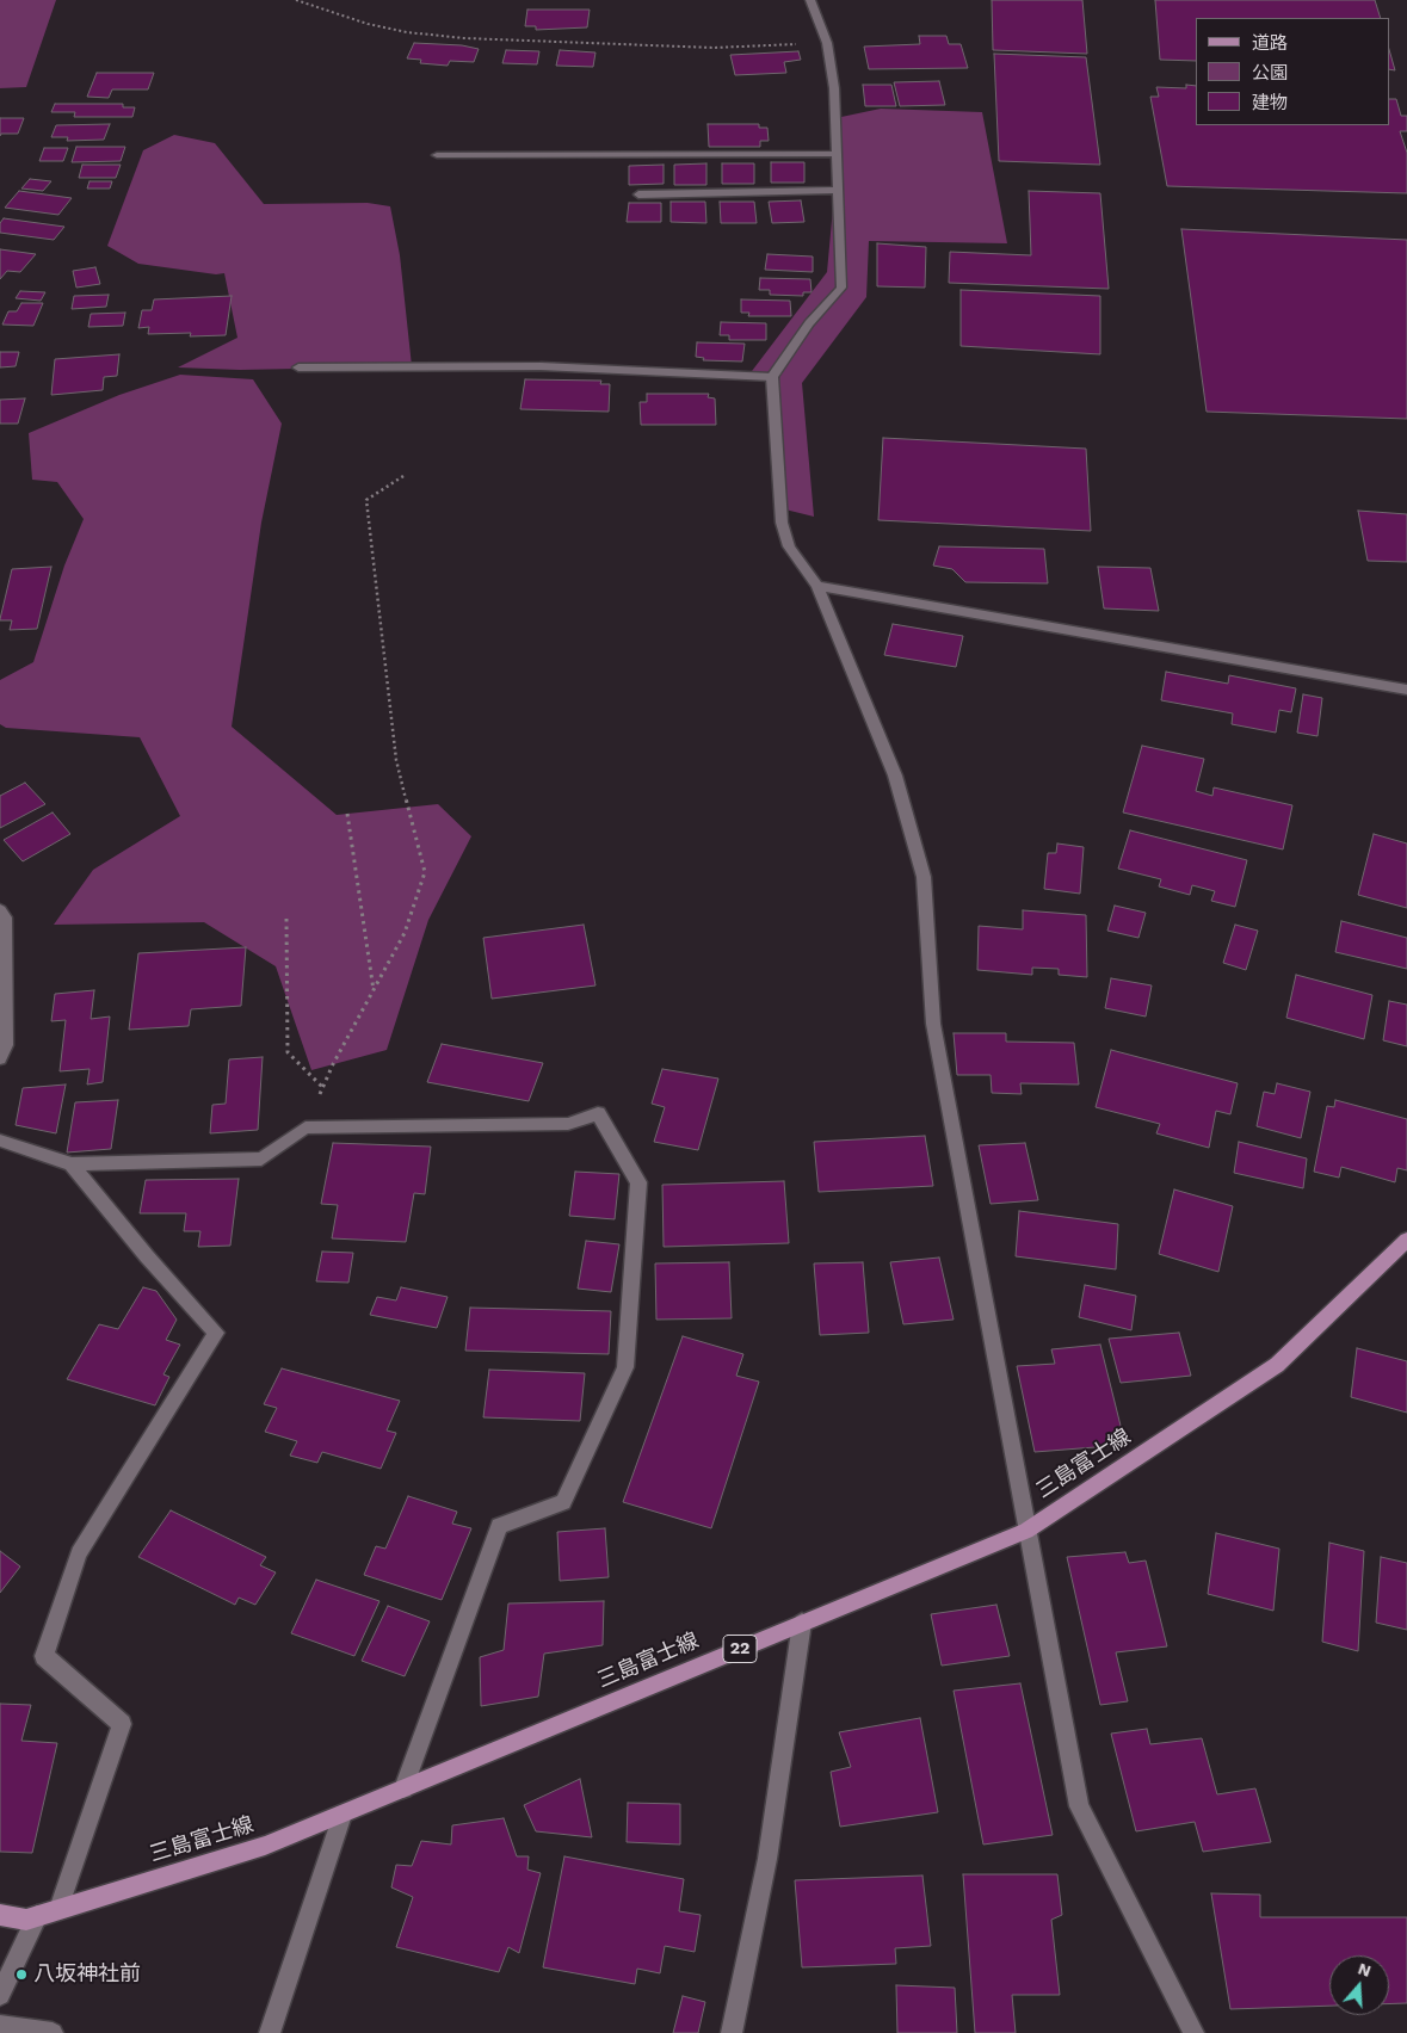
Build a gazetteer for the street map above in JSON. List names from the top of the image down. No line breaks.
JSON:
{"streets":{"main road":["三島富士線","22"]},"places":["八坂神社前"],"legend":["道路","公園","建物"],"north":"top"}
